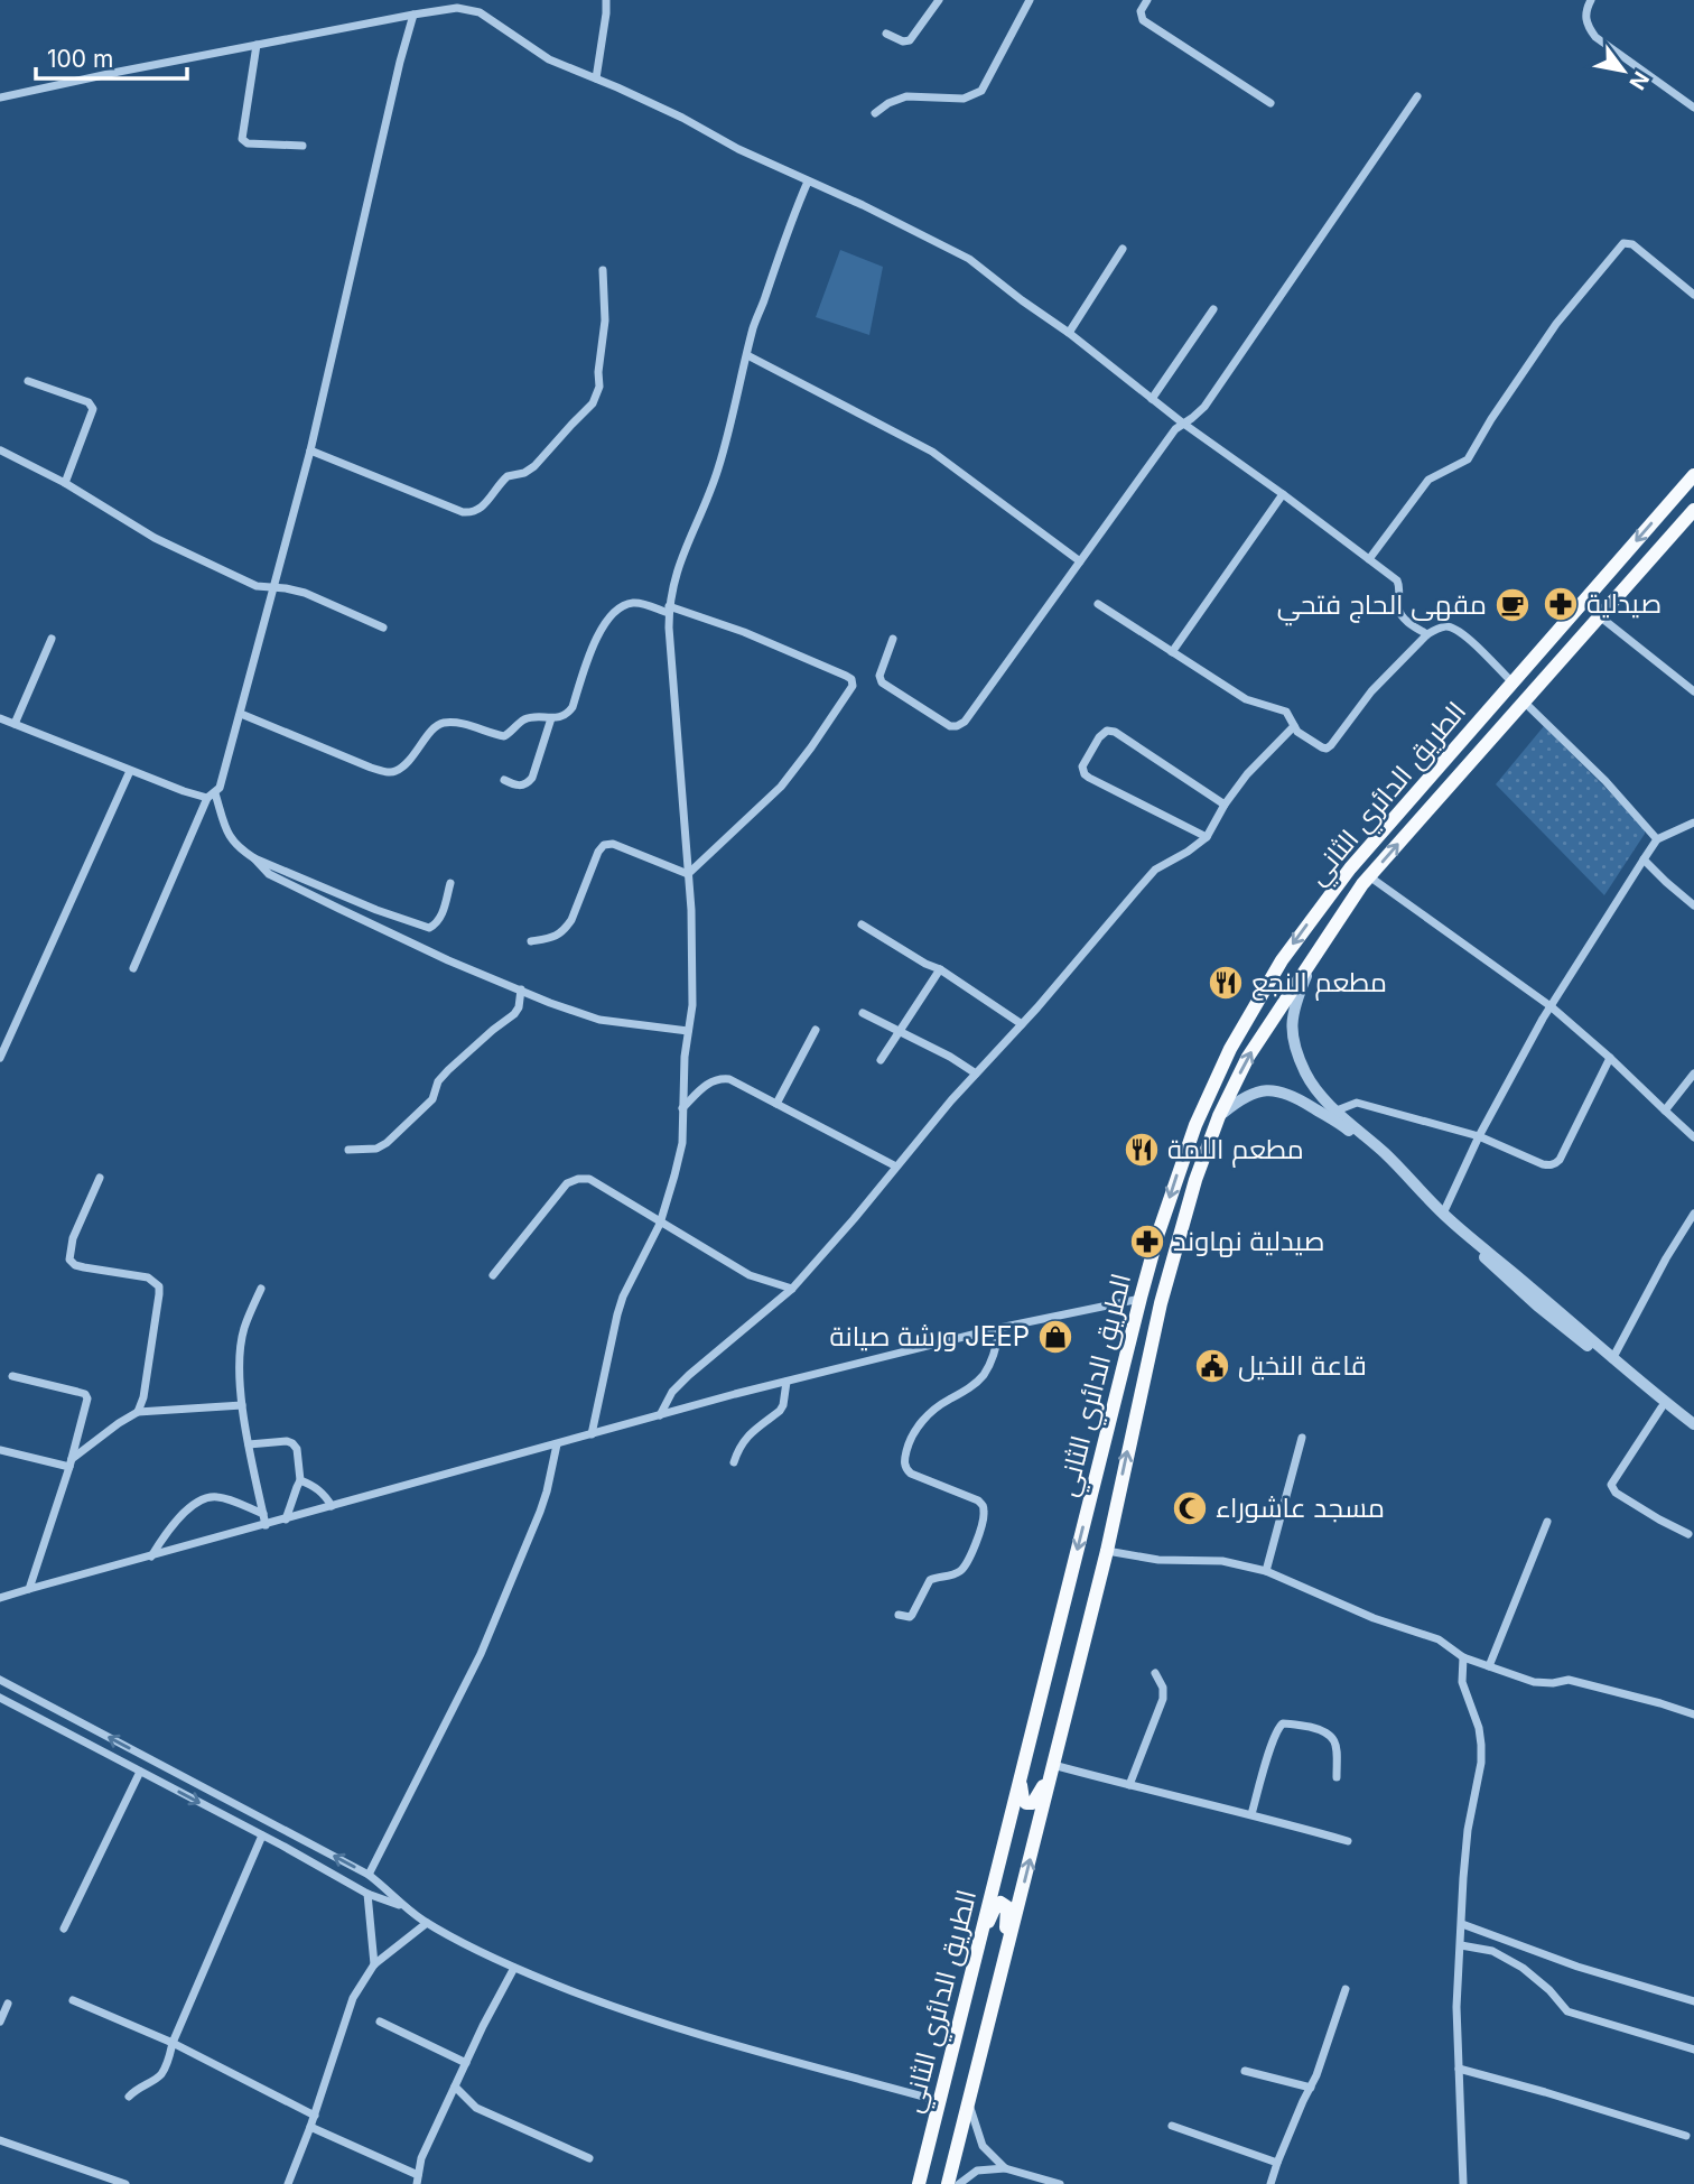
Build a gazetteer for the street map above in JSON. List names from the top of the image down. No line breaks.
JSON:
{"streets":{"highway":["الطريق الدائري الثاني"]},"places":{"pharmacy":["صيدلية","صيدلية نهاوند"],"cafe":["مقهى الحاج فتحي"],"restaurant":["مطعم النجع","مطعم اللمة"],"shop":["ورشة صيانة JEEP"],"public building":["قاعة النخيل"],"mosque":["مسجد عاشوراء"]},"scale_bar":"100 m","north":"bottom right"}
